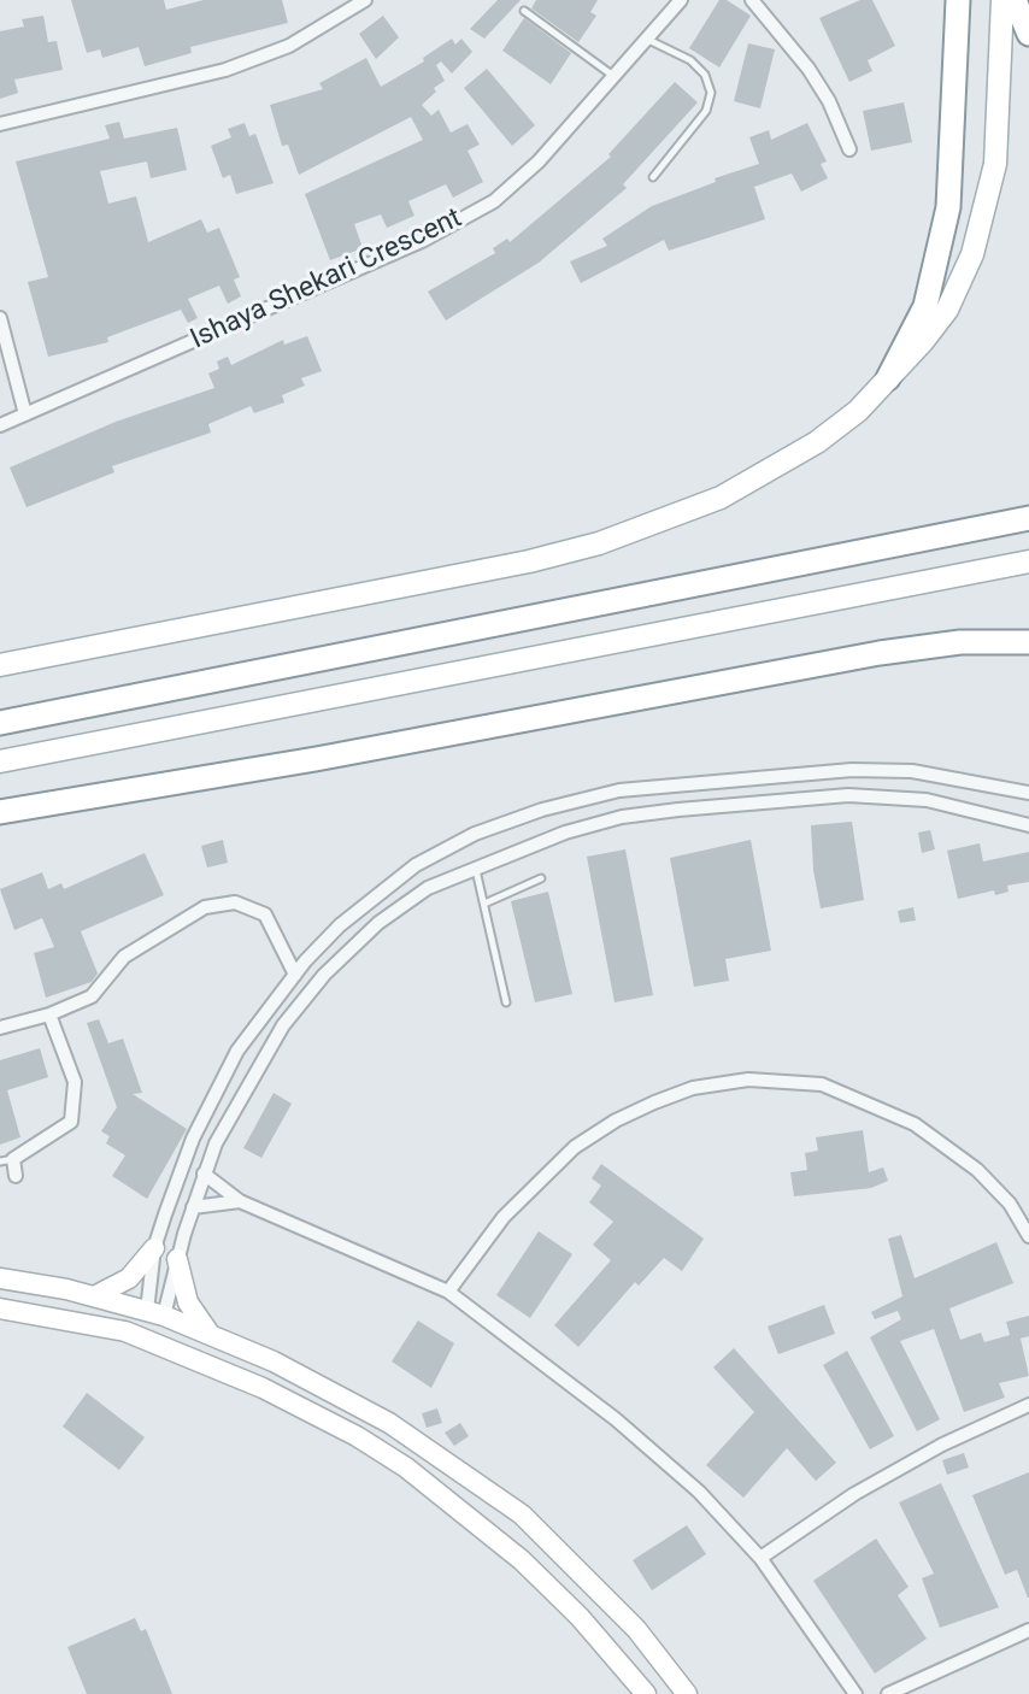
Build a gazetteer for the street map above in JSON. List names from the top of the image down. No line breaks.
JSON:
{"streets":{"street":["Ishaya Shekari Crescent"]}}
